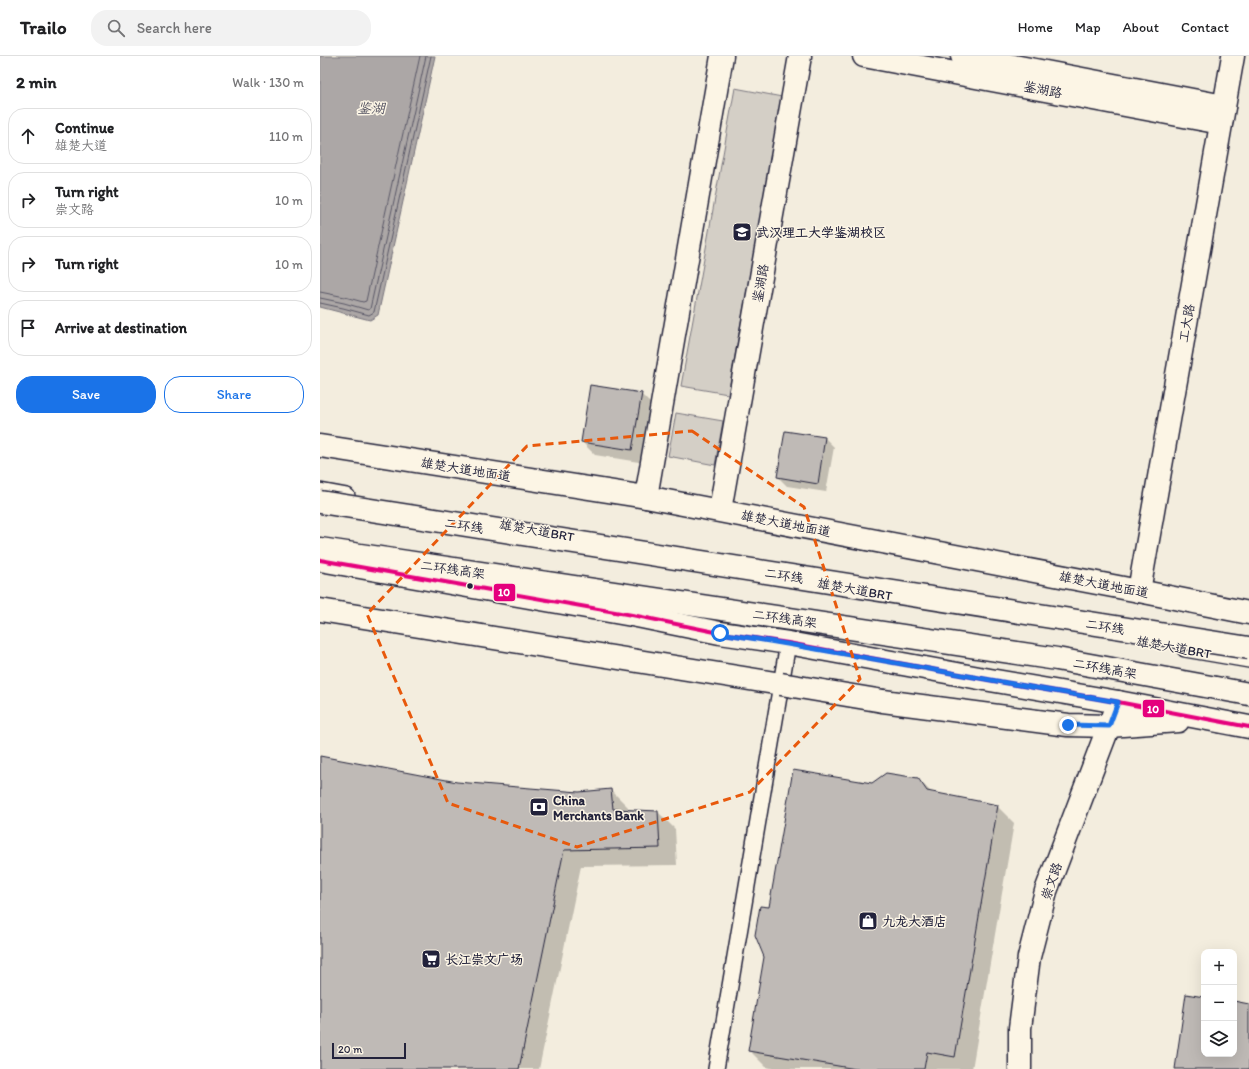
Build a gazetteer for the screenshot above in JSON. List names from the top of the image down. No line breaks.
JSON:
{"streets":{"main road":["鉴湖路","工大路","雄楚大道地面道","二环线","二环线高架","崇文路"],"lane":["雄楚大道BRT"]},"crossings":[["鉴湖路","工大路"],["鉴湖路","雄楚大道地面道"],["工大路","雄楚大道地面道"]],"water":["鉴湖"],"places":{"school or university":["武汉理工大学鉴湖校区"],"bank":["China Merchants Bank"],"shop":["九龙大酒店"],"supermarket":["长江崇文广场"]},"lines":["transit line 10"],"scale_bar":"20 m","page":{"header":"Trailo","search":"Search here","nav":["Home","Map","About","Contact"],"heading":["2 min","Walk · 130 m"],"list":[["Continue","雄楚大道","110 m"],["Turn right","崇文路","10 m"],["Turn right","10 m"],"Arrive at destination"],"buttons":["Save","Share"],"map_buttons":["+","−"],"scale":"20 m"}}
